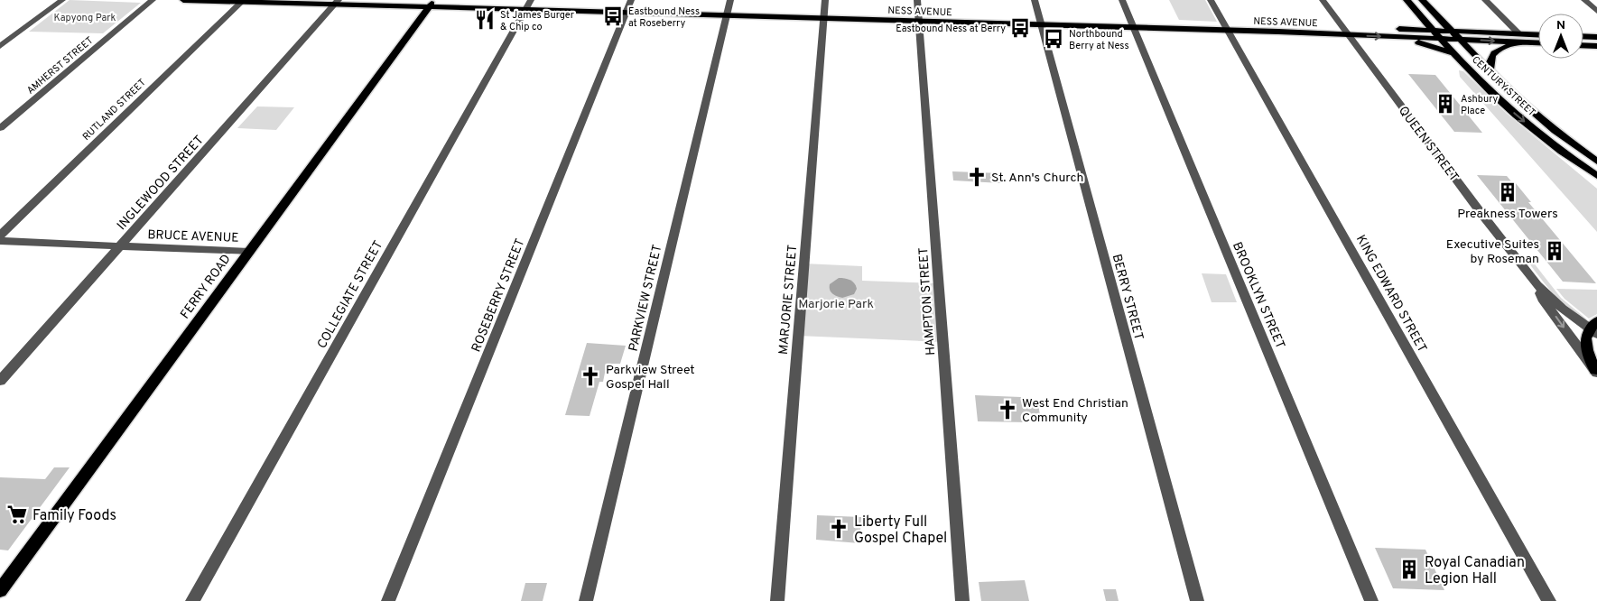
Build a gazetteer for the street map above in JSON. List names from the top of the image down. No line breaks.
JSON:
{"streets":{"main road":["NESS AVENUE","CENTURY STREET","FERRY ROAD"],"street":["AMHERST STREET","RUTLAND STREET","QUEEN STREET","INGLEWOOD STREET","BRUCE AVENUE","KING EDWARD STREET","COLLEGIATE STREET","ROSEBERRY STREET","BROOKLYN STREET","BERRY STREET","PARKVIEW STREET","MARJORIE STREET","HAMPTON STREET"]},"crossings":[["NESS AVENUE","CENTURY STREET"],["NESS AVENUE","RUTLAND STREET"],["NESS AVENUE","QUEEN STREET"],["NESS AVENUE","INGLEWOOD STREET"],["NESS AVENUE","FERRY ROAD"],["NESS AVENUE","KING EDWARD STREET"],["NESS AVENUE","COLLEGIATE STREET"],["NESS AVENUE","ROSEBERRY STREET"],["NESS AVENUE","BROOKLYN STREET"],["NESS AVENUE","BERRY STREET"],["NESS AVENUE","PARKVIEW STREET"],["NESS AVENUE","MARJORIE STREET"],["NESS AVENUE","HAMPTON STREET"],["INGLEWOOD STREET","BRUCE AVENUE"],["BRUCE AVENUE","FERRY ROAD"]],"parks":["Kapyong Park","Marjorie Park"],"places":{"bus stop":["Eastbound Ness at Roseberry","Eastbound Ness at Berry","Northbound Berry at Ness"],"restaurant":["St James Burger & Chip co"],"building":["Ashbury Place","Preakness Towers","Executive Suites by Roseman","Royal Canadian Legion Hall"],"church":["St. Ann's Church","Parkview Street Gospel Hall","West End Christian Community","Liberty Full Gospel Chapel"],"supermarket":["Family Foods"]},"north":"top"}
